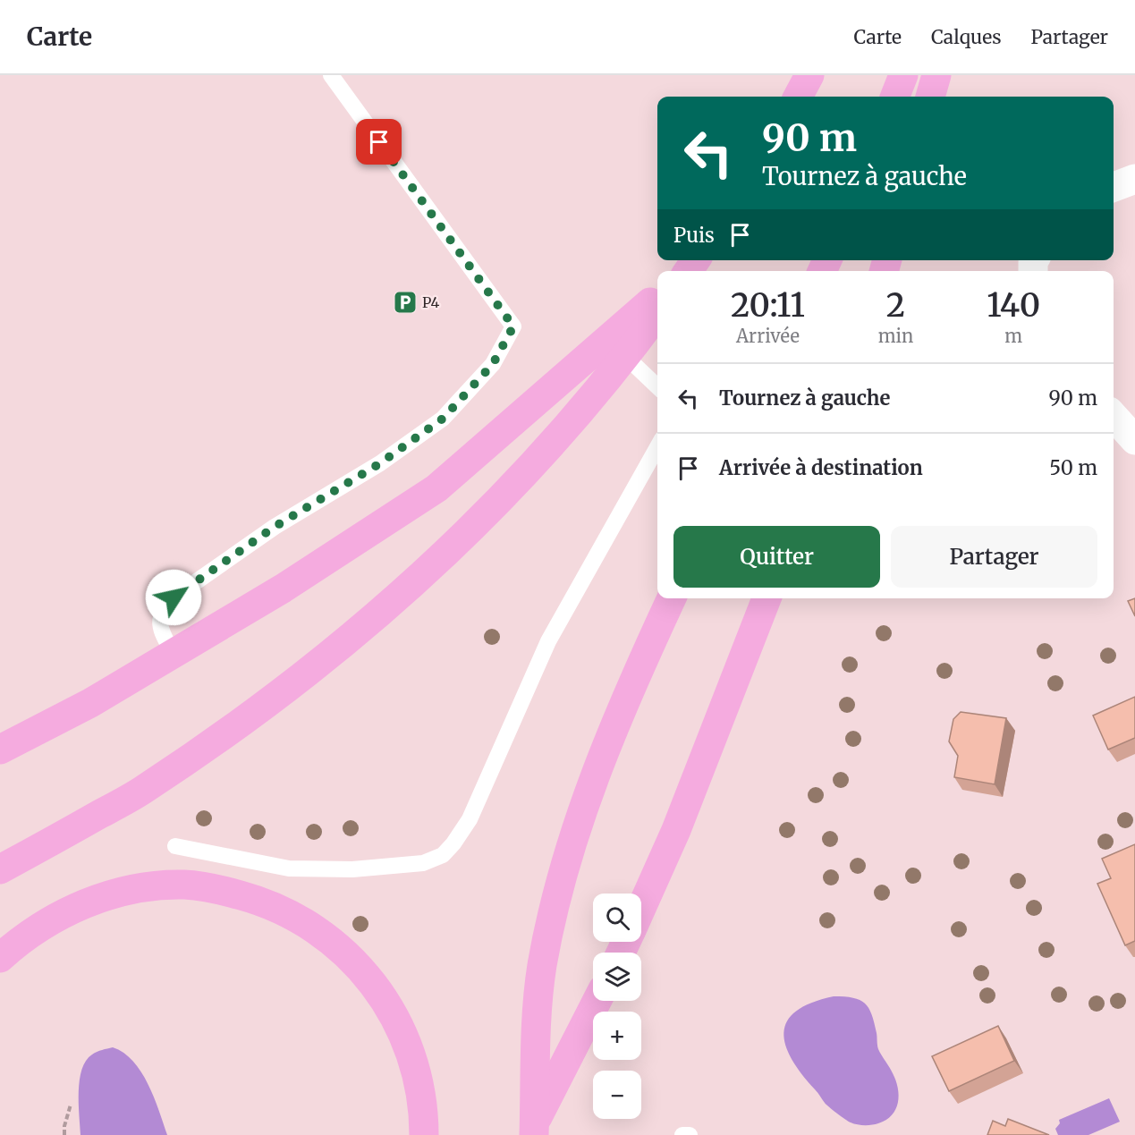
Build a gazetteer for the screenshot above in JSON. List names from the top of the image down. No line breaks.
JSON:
{"places":{"parking":["P4"]},"page":{"header":"Carte","nav":["Carte","Calques","Partager"],"turn":["90 m","Tournez à gauche"],"then":"Puis","eta":["20:11","Arrivée","2","min","140","m"],"list":[{"name":"Tournez à gauche","value":"90 m"},{"name":"Arrivée à destination","value":"50 m"}],"buttons":["Quitter","Partager"],"map_buttons":["+","−"]}}
